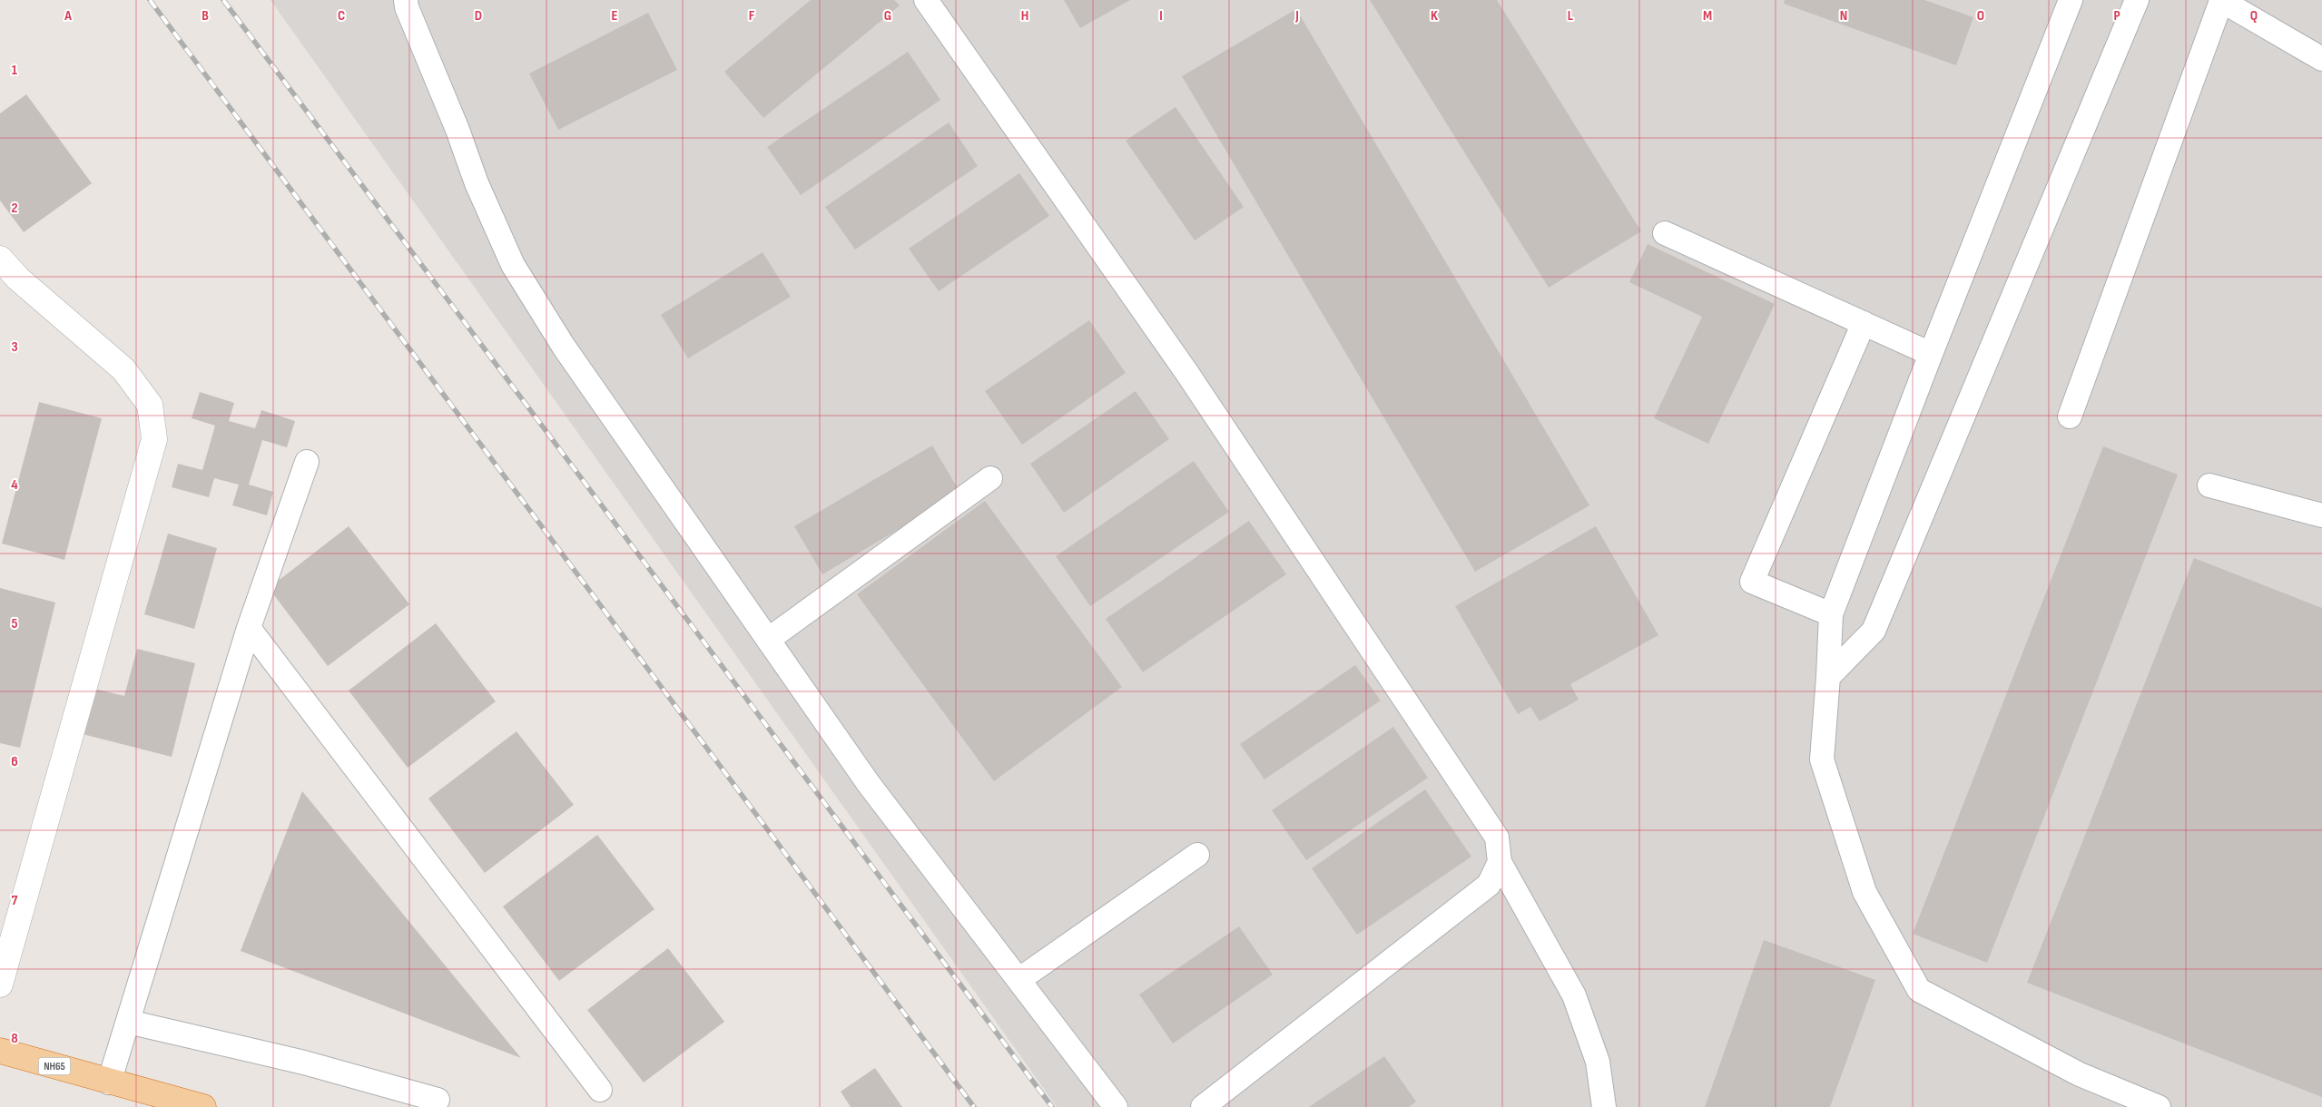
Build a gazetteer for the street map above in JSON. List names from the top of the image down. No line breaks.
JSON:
{"streets":{"highway":["NH65"]},"grid":{"columns":["A","B","C","D","E","F","G","H","I","J","K","L","M","N","O","P","Q"],"rows":["1","2","3","4","5","6","7","8"]}}
